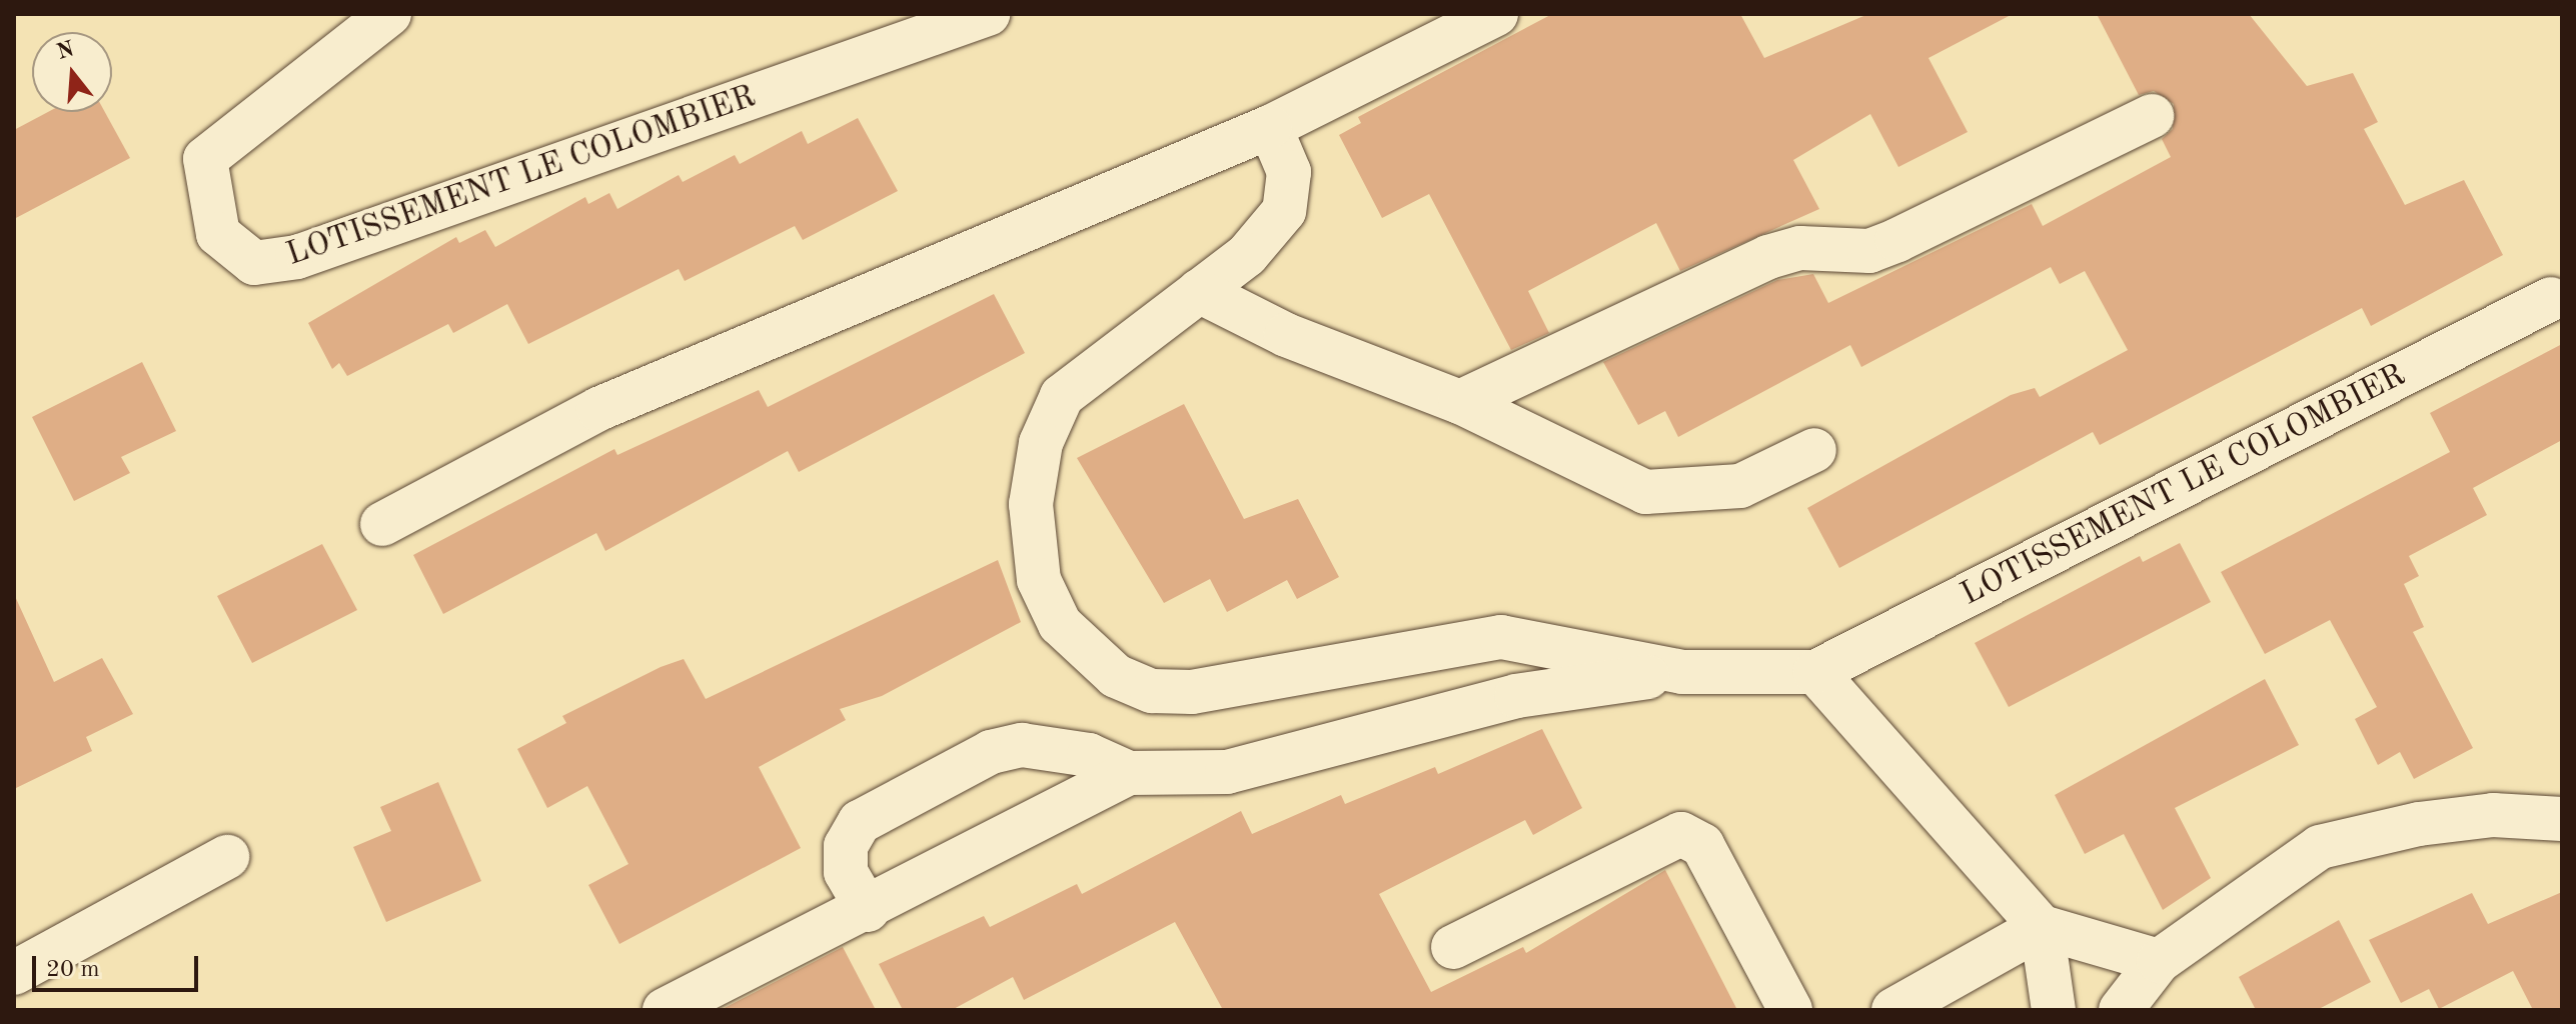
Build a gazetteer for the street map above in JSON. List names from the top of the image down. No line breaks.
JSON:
{"streets":{"street":["LOTISSEMENT LE COLOMBIER"]},"scale_bar":"20 m","north":"top"}
